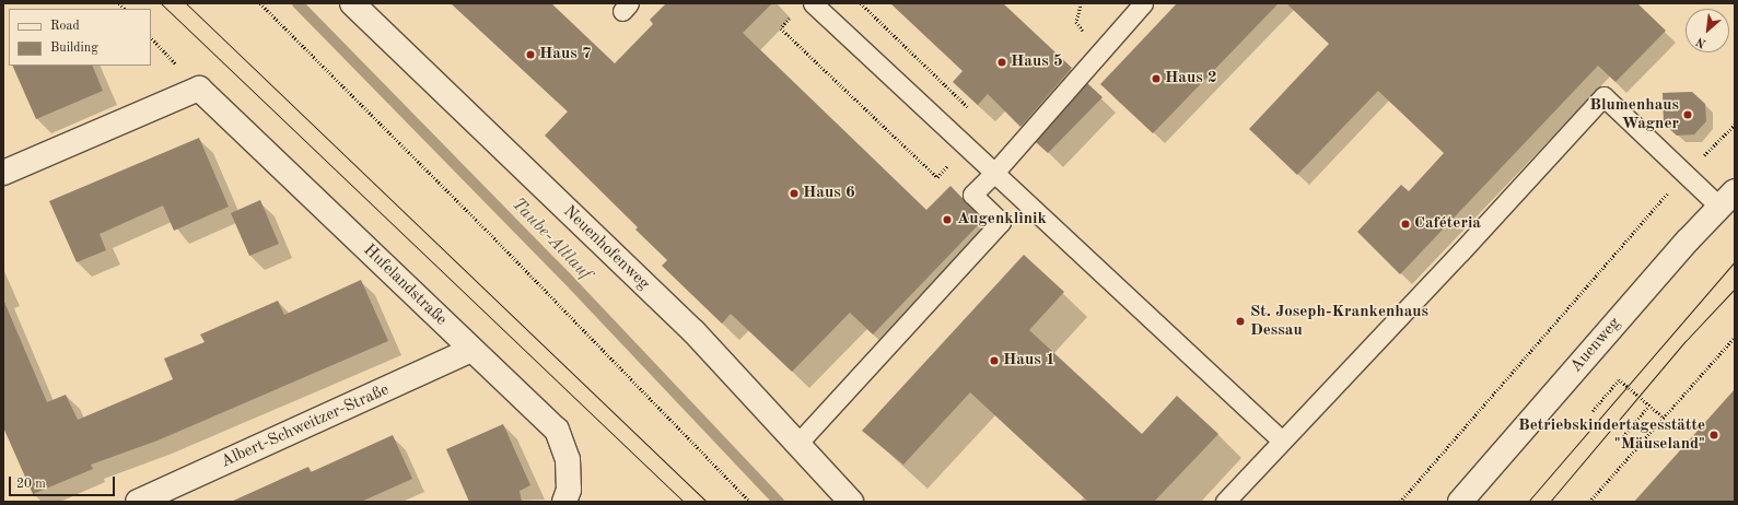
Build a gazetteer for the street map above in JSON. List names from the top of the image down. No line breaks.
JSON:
{"streets":{"street":["Neuenhofenweg","Hufelandstraße","Auenweg","Albert-Schweitzer-Straße"]},"crossings":[["Hufelandstraße","Albert-Schweitzer-Straße"]],"water":["Taube-Altlauf"],"places":["Haus 7","Haus 5","Haus 2","Blumenhaus Wagner","Haus 6","Augenklinik","Caféteria","St. Joseph-Krankenhaus Dessau","Haus 1","Betriebskindertagesstätte \"Mäuseland\""],"legend":["Road","Building"],"scale_bar":"20 m","north":"bottom left"}
